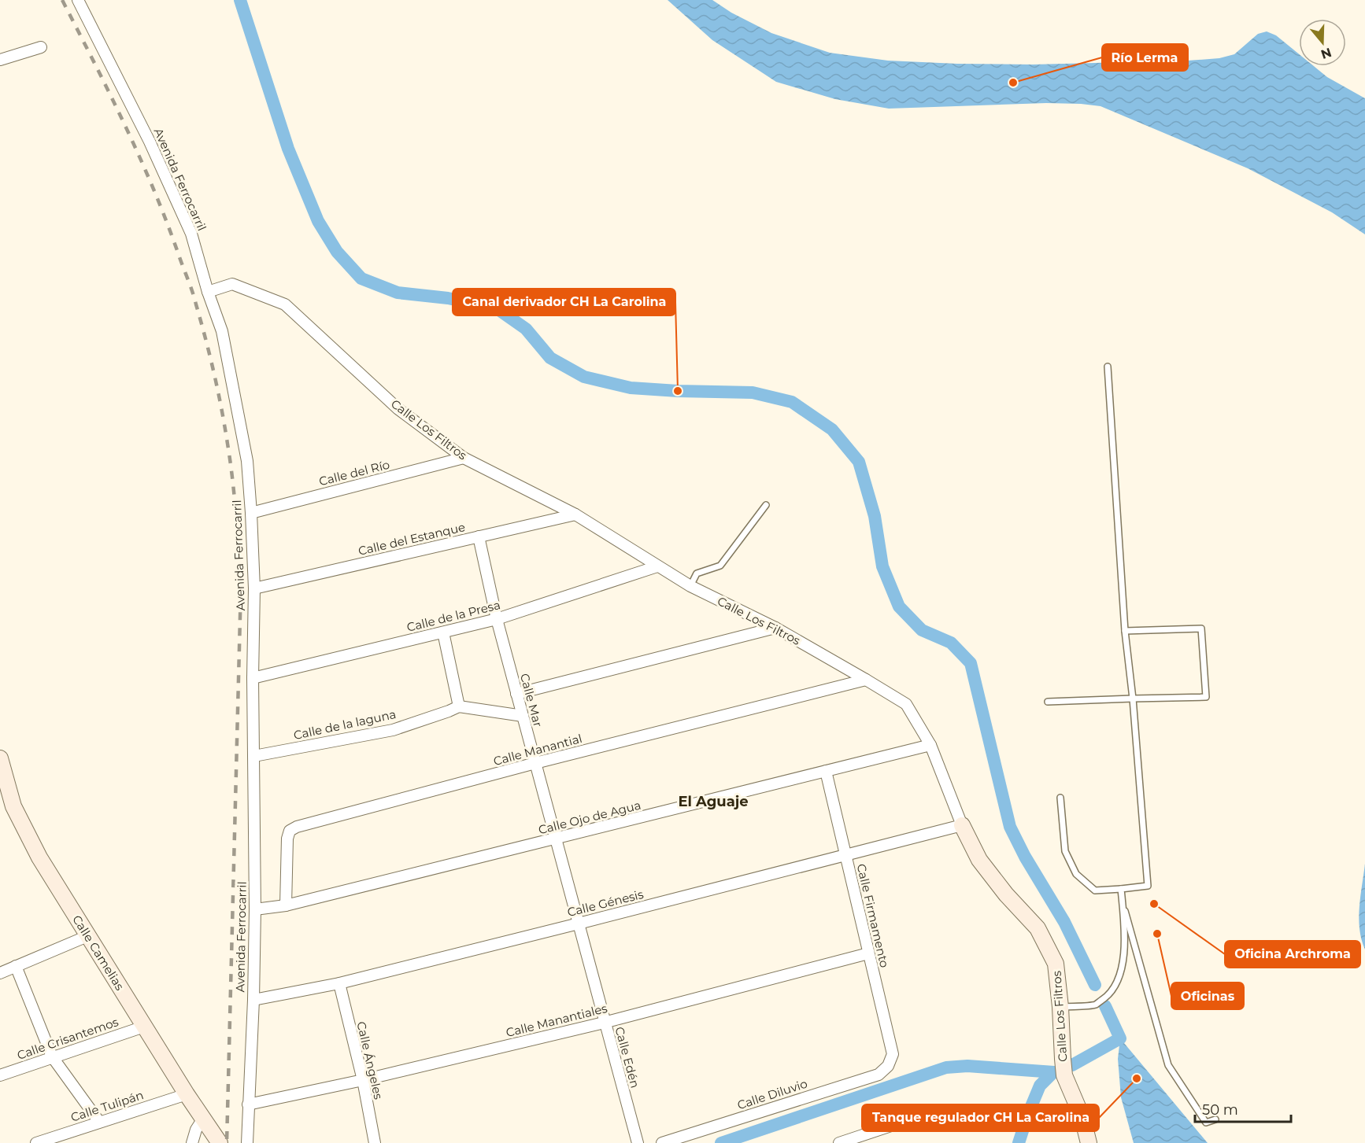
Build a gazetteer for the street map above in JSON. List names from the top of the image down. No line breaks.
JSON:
{"streets":{"street":["Avenida Ferrocarril","Calle Los Filtros","Calle del Río","Calle del Estanque","Calle de la Presa","Calle Mar","Calle de la laguna","Calle Manantial","Calle Ojo de Agua","Calle Génesis","Calle Firmamento","Calle Camelias","Calle Manantiales","Calle Crisantemos","Calle Edén","Calle Ángeles","Calle Diluvio","Calle Tulipán"]},"crossings":[["Avenida Ferrocarril","Calle Los Filtros"],["Avenida Ferrocarril","Calle del Río"],["Avenida Ferrocarril","Calle del Estanque"],["Avenida Ferrocarril","Calle de la Presa"],["Avenida Ferrocarril","Calle de la laguna"],["Avenida Ferrocarril","Calle Ojo de Agua"],["Avenida Ferrocarril","Calle Génesis"],["Avenida Ferrocarril","Calle Manantiales"],["Calle Los Filtros","Calle del Río"],["Calle Los Filtros","Calle del Estanque"],["Calle Los Filtros","Calle de la Presa"],["Calle Los Filtros","Calle Manantial"],["Calle Los Filtros","Calle Ojo de Agua"],["Calle Los Filtros","Calle Génesis"],["Calle del Estanque","Calle Mar"],["Calle de la Presa","Calle Mar"],["Calle Mar","Calle de la laguna"],["Calle Mar","Calle Manantial"],["Calle Mar","Calle Ojo de Agua"],["Calle Mar","Calle Génesis"],["Calle Mar","Calle Edén"],["Calle Manantial","Calle Ojo de Agua"],["Calle Ojo de Agua","Calle Firmamento"],["Calle Génesis","Calle Firmamento"],["Calle Génesis","Calle Edén"],["Calle Génesis","Calle Ángeles"],["Calle Firmamento","Calle Manantiales"],["Calle Firmamento","Calle Diluvio"],["Calle Camelias","Calle Crisantemos"],["Calle Camelias","Calle Tulipán"],["Calle Manantiales","Calle Edén"],["Calle Manantiales","Calle Ángeles"]],"districts":["El Aguaje"],"places":["Río Lerma","Canal derivador CH La Carolina","Oficina Archroma","Oficinas","Tanque regulador CH La Carolina"],"scale_bar":"50 m","north":"bottom"}
